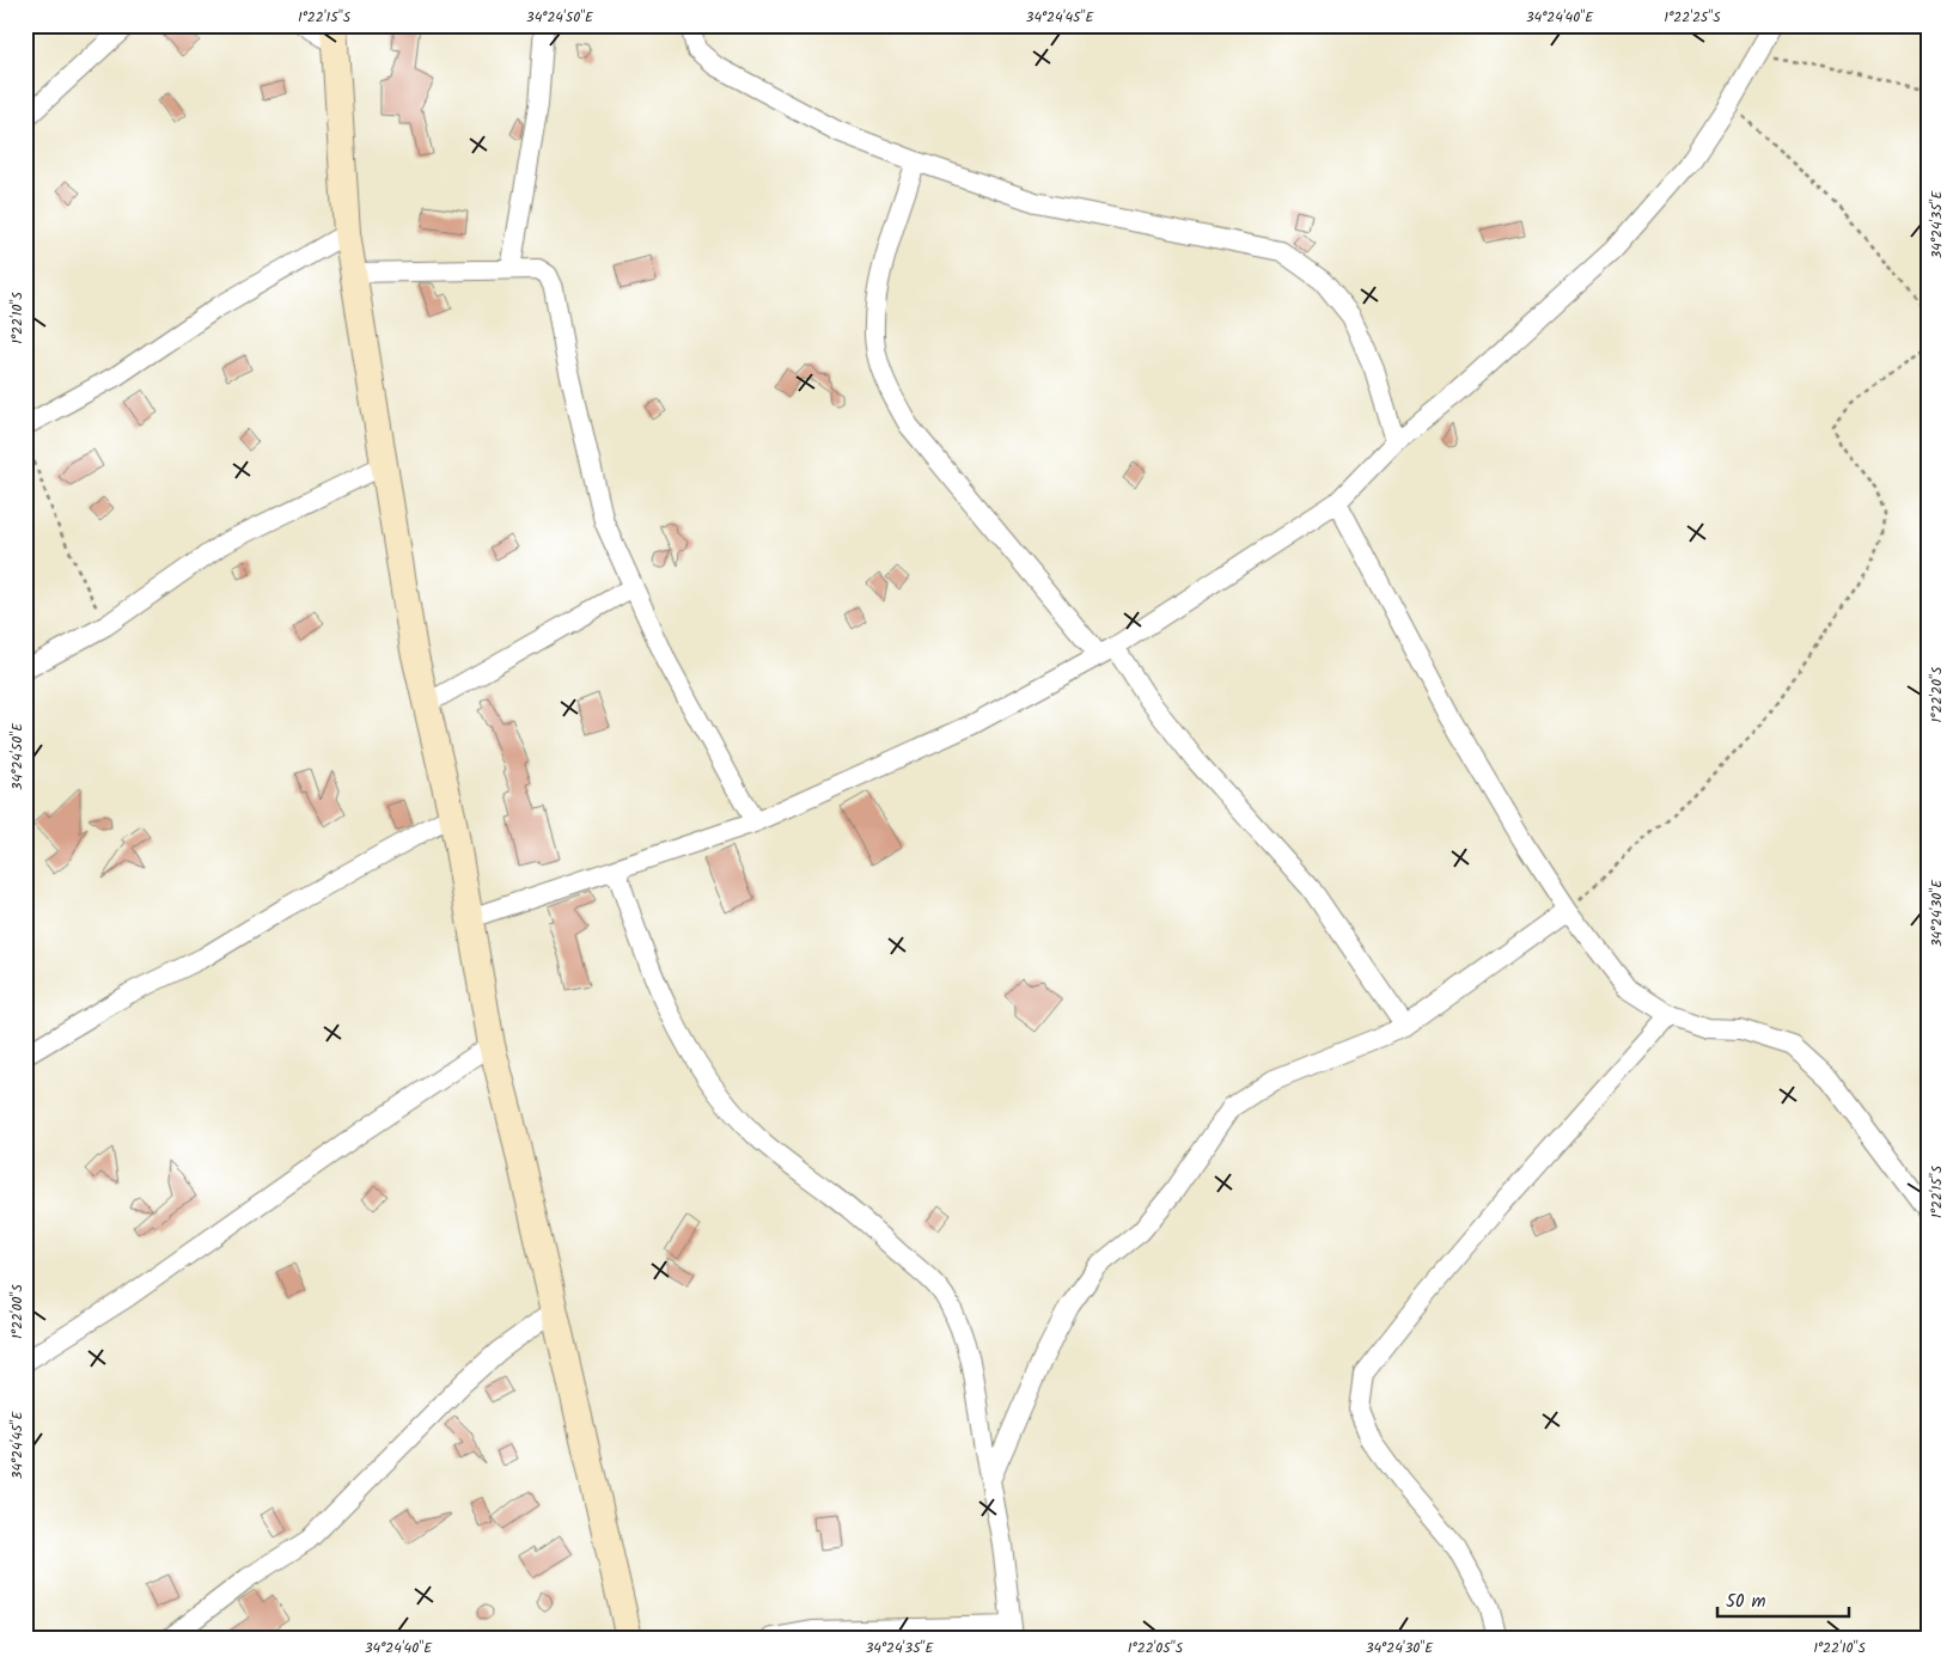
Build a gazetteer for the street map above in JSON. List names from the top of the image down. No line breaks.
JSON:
{"scale_bar":"50 m","coordinates":["1°22'15\"S","34°24'50\"E","34°24'45\"E","34°24'40\"E","1°22'25\"S","34°24'35\"E","1°22'10\"S","1°22'20\"S","34°24'30\"E","1°22'00\"S","1°22'05\"S"]}
